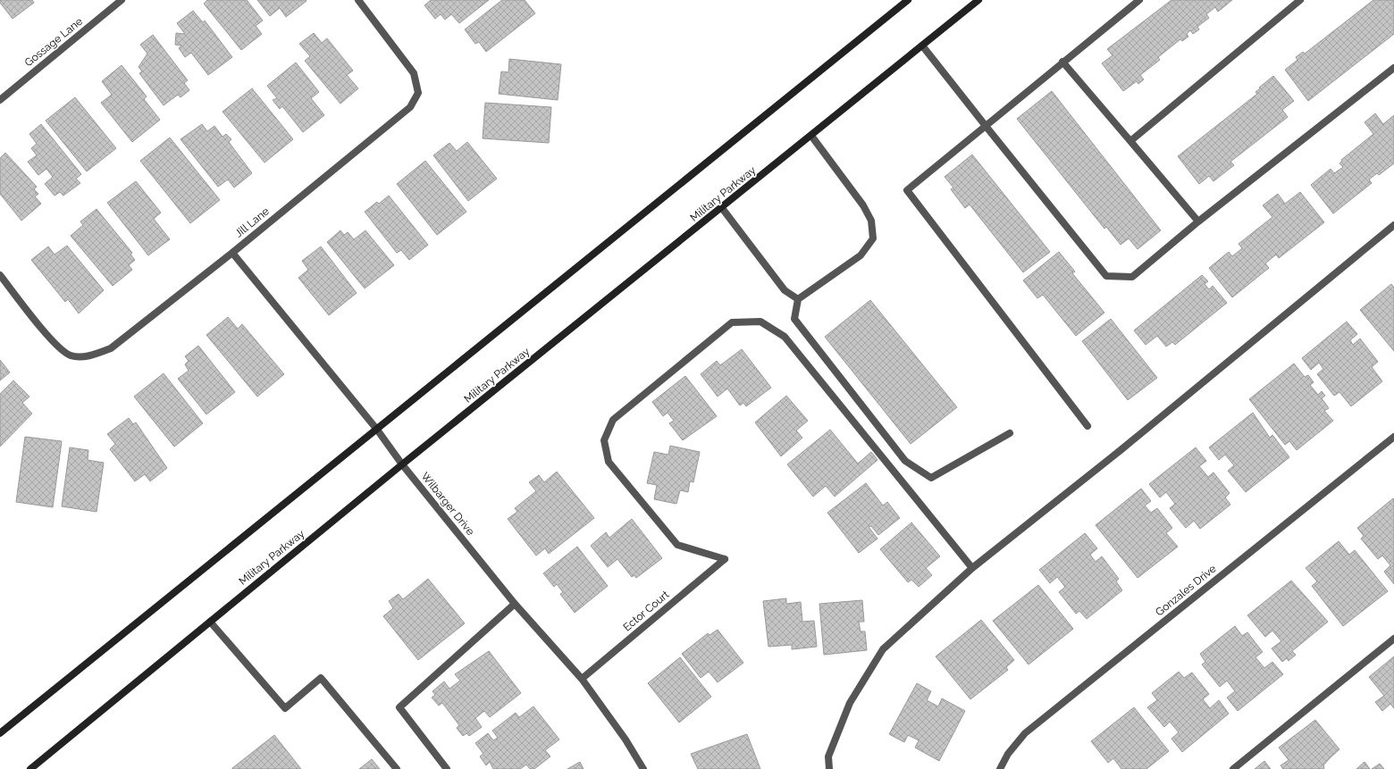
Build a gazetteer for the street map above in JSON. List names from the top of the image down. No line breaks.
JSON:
{"streets":{"main road":["Military Parkway"],"street":["Gossage Lane","Jill Lane","Wilbarger Drive","Gonzales Drive","Ector Court"]},"crossings":[["Military Parkway","Wilbarger Drive"],["Jill Lane","Wilbarger Drive"],["Wilbarger Drive","Ector Court"]]}
